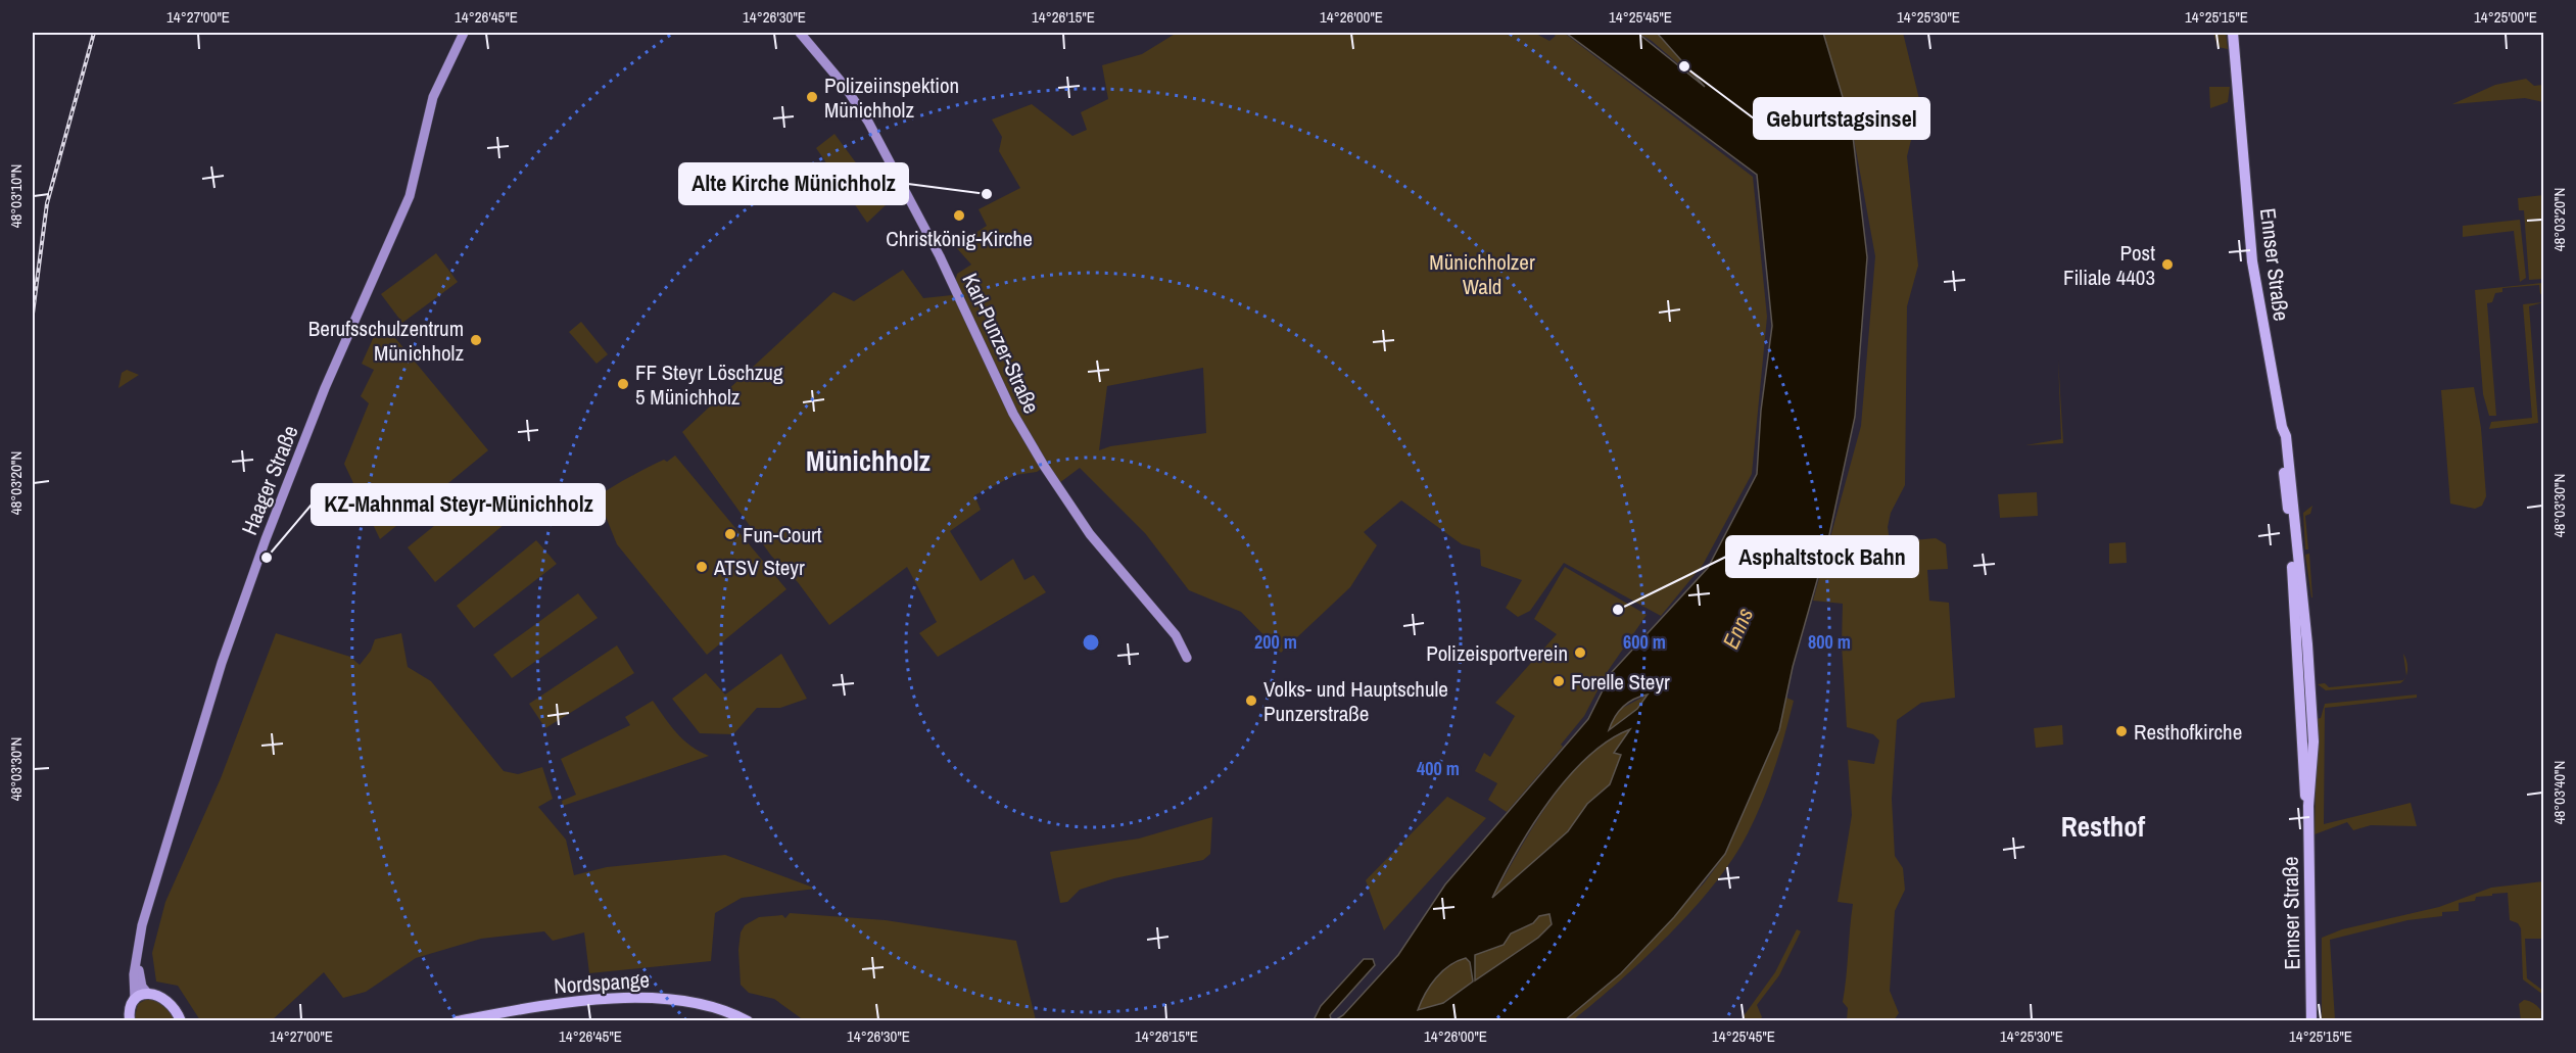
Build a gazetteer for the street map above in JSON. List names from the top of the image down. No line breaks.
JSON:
{"streets":{"main road":["Ennser Straße","Karl-Punzer-Straße","Haager Straße","Nordspange"]},"districts":["Münichholz","Resthof"],"water":["Enns"],"parks":["Münichholzer Wald"],"places":["Geburtstagsinsel","Polizeiinspektion Münichholz","Alte Kirche Münichholz","Christkönig-Kirche","Post Filiale 4403","Berufsschulzentrum Münichholz","FF Steyr Löschzug 5 Münichholz","Fun-Court","KZ-Mahnmal Steyr-Münichholz","ATSV Steyr","Asphaltstock Bahn","Polizeisportverein","Forelle Steyr","Volks- und Hauptschule Punzerstraße","Resthofkirche"],"coordinates":["14°27'00\"E","14°26'45\"E","14°26'30\"E","14°26'15\"E","14°26'00\"E","14°25'45\"E","14°25'30\"E","14°25'15\"E","14°25'00\"E","48°03'10\"N","48°03'20\"N","48°03'30\"N","48°03'40\"N"],"rings":["200 m","600 m","800 m","400 m"]}
